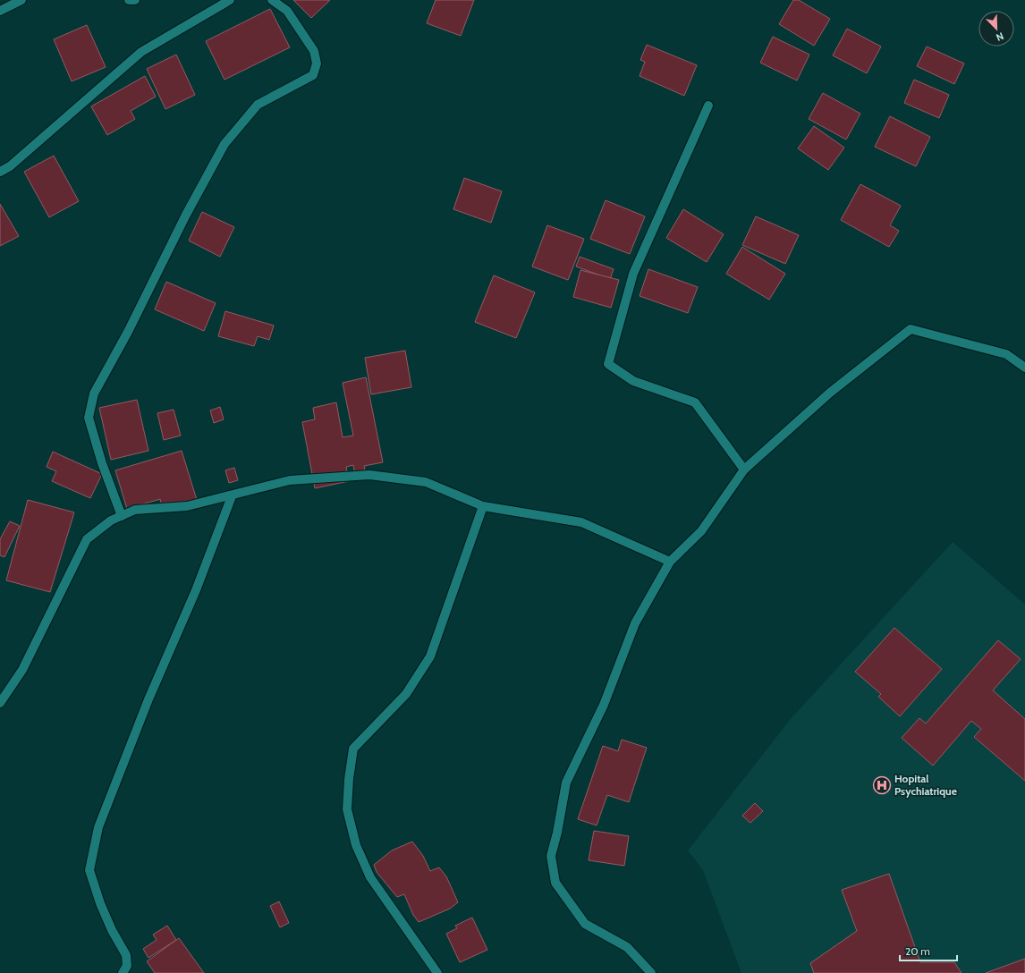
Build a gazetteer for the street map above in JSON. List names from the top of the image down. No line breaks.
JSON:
{"places":{"hospital":["Hopital Psychiatrique"]},"scale_bar":"20 m","north":"bottom right"}
